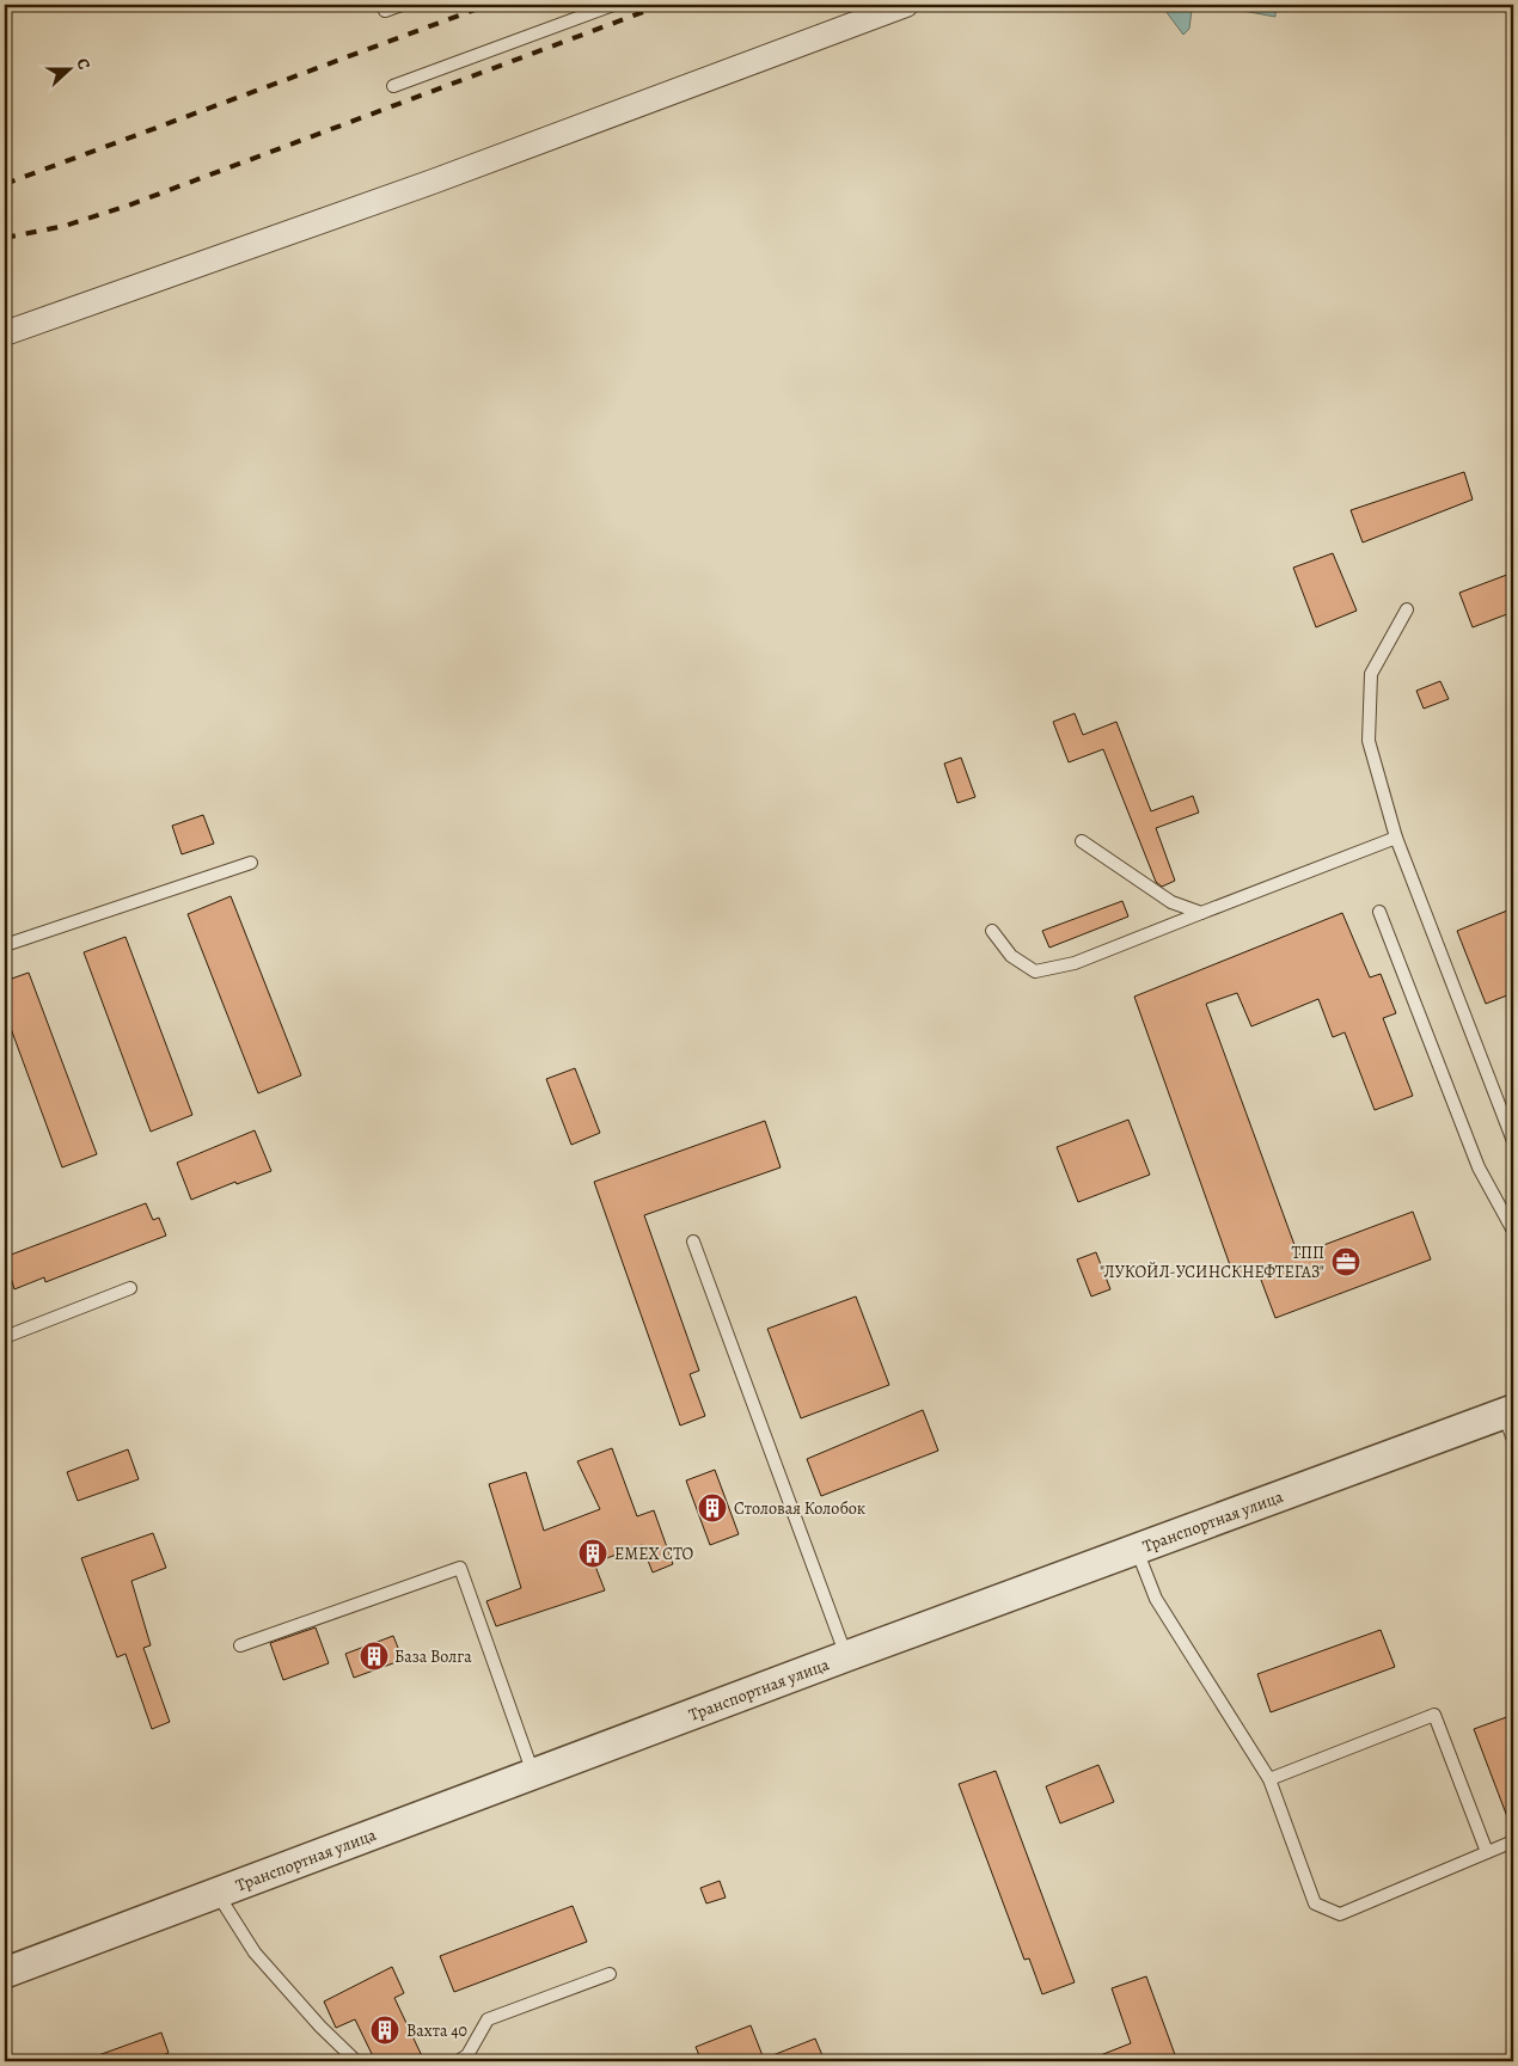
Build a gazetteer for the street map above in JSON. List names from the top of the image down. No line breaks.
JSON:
{"streets":{"street":["Транспортная улица"]},"places":{"office":["ТПП \"ЛУКОЙЛ-УСИНСКНЕФТЕГАЗ\""],"building":["Столовая Колобок","EMEX СТО","База Волга","Вахта 40"]},"north":"right"}
